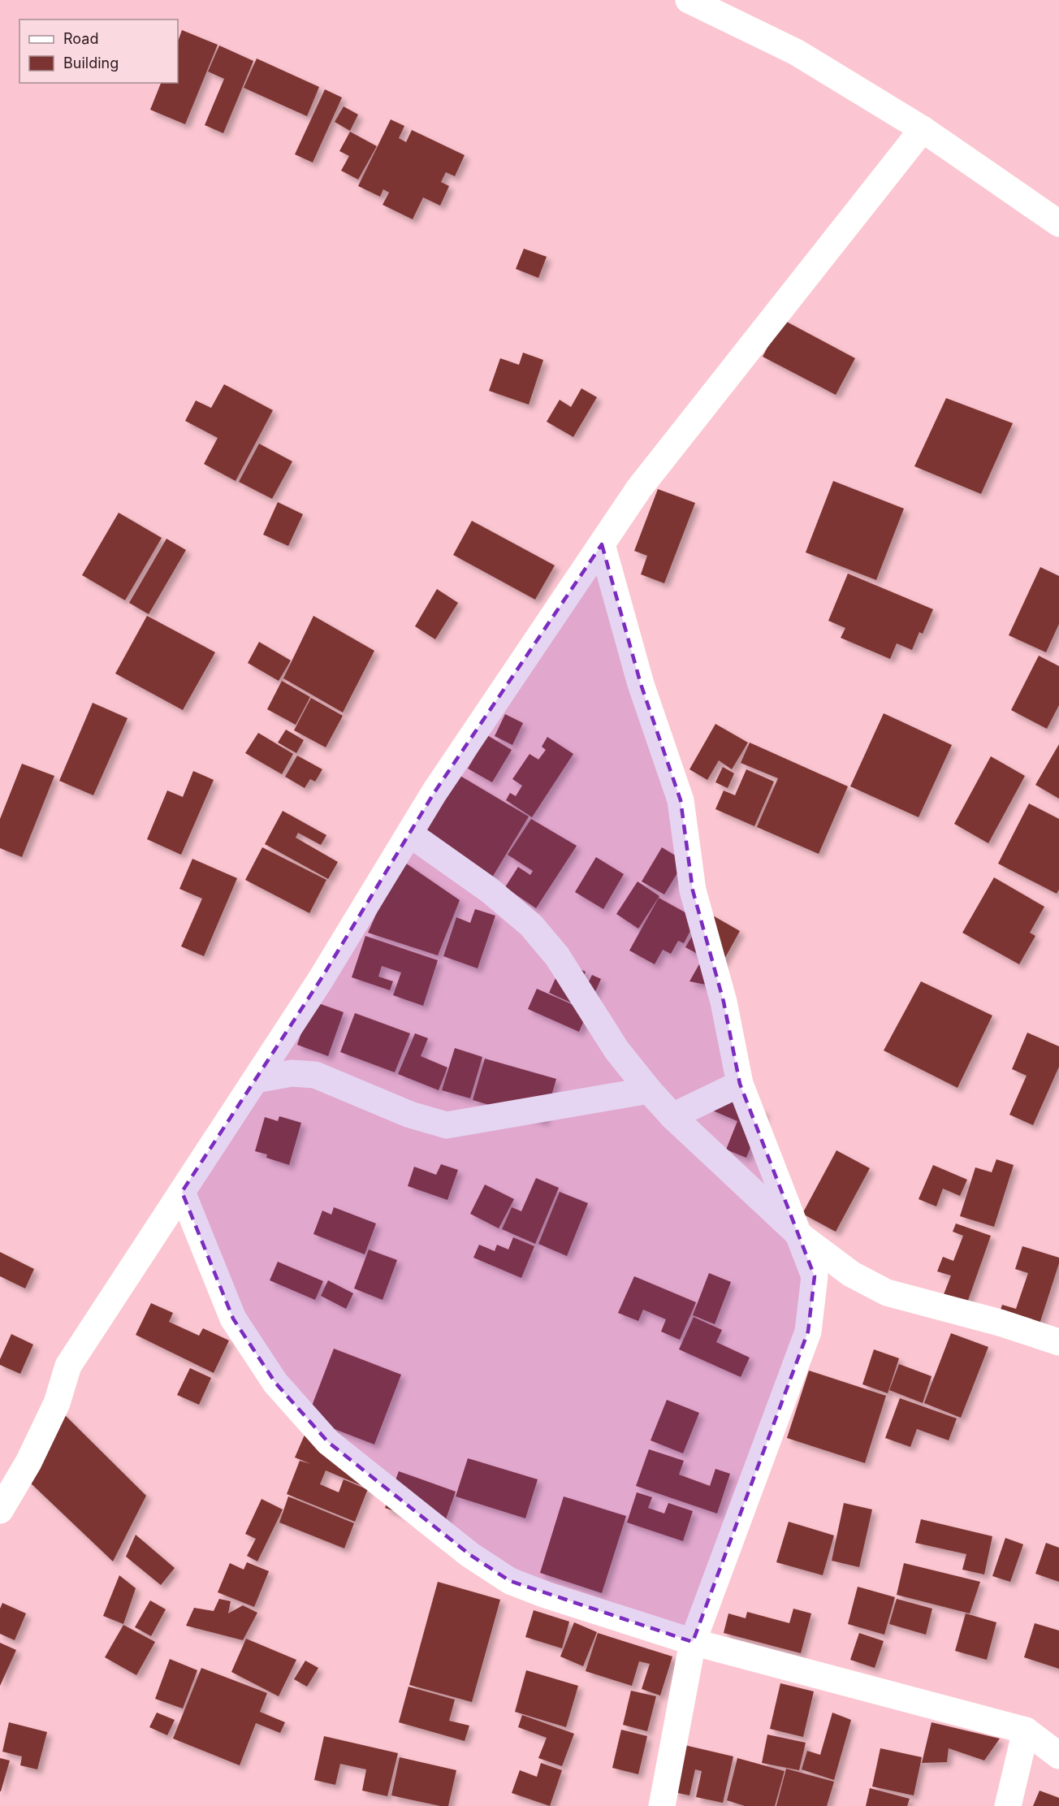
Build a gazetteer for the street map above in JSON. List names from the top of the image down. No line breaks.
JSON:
{"legend":["Road","Building"]}
